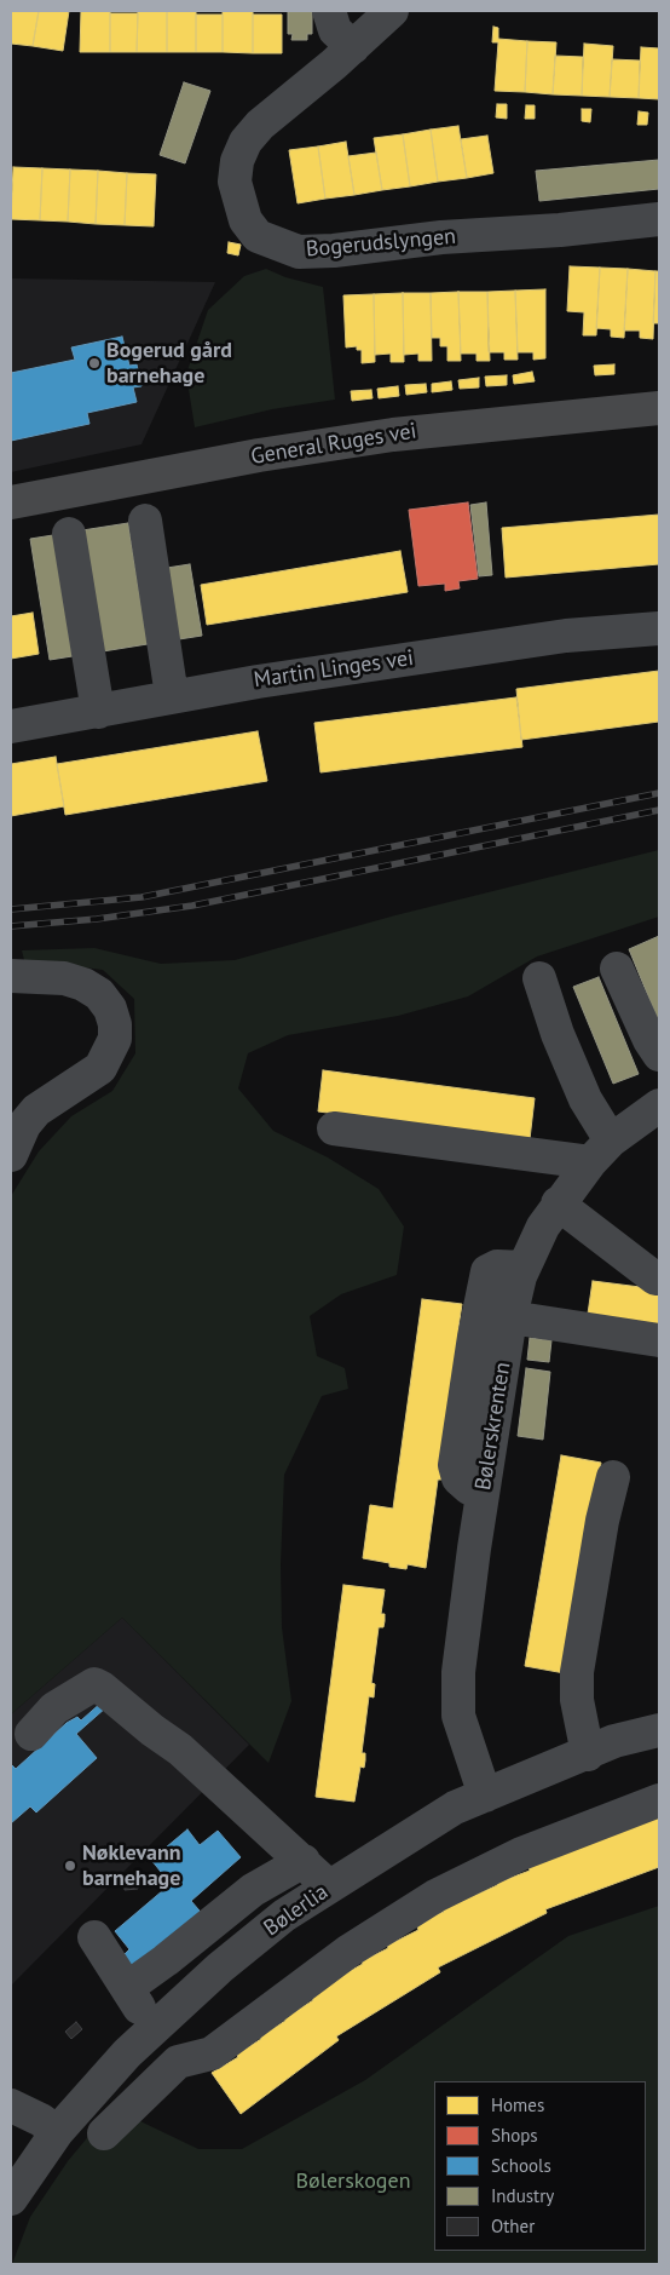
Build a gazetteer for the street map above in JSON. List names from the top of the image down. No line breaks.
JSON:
{"streets":{"main road":["General Ruges vei"],"street":["Bogerudslyngen","Martin Linges vei","Bølerskrenten","Bølerlia"]},"crossings":[["Bølerskrenten","Bølerlia"]],"parks":["Bølerskogen"],"places":["Bogerud gård barnehage","Nøklevann barnehage"],"legend":["Homes","Shops","Schools","Industry","Other"]}
